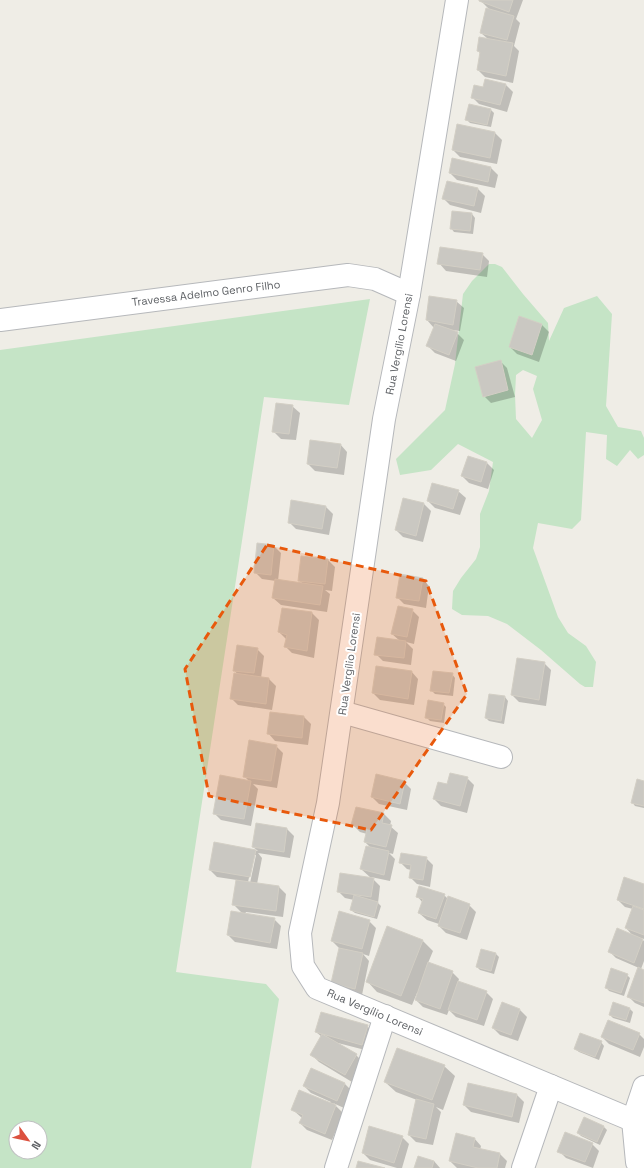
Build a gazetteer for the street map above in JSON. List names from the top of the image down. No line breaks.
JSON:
{"streets":{"street":["Travessa Adelmo Genro Filho","Rua Vergílio Lorensi"]},"crossings":[["Travessa Adelmo Genro Filho","Rua Vergílio Lorensi"]],"north":"bottom right"}
